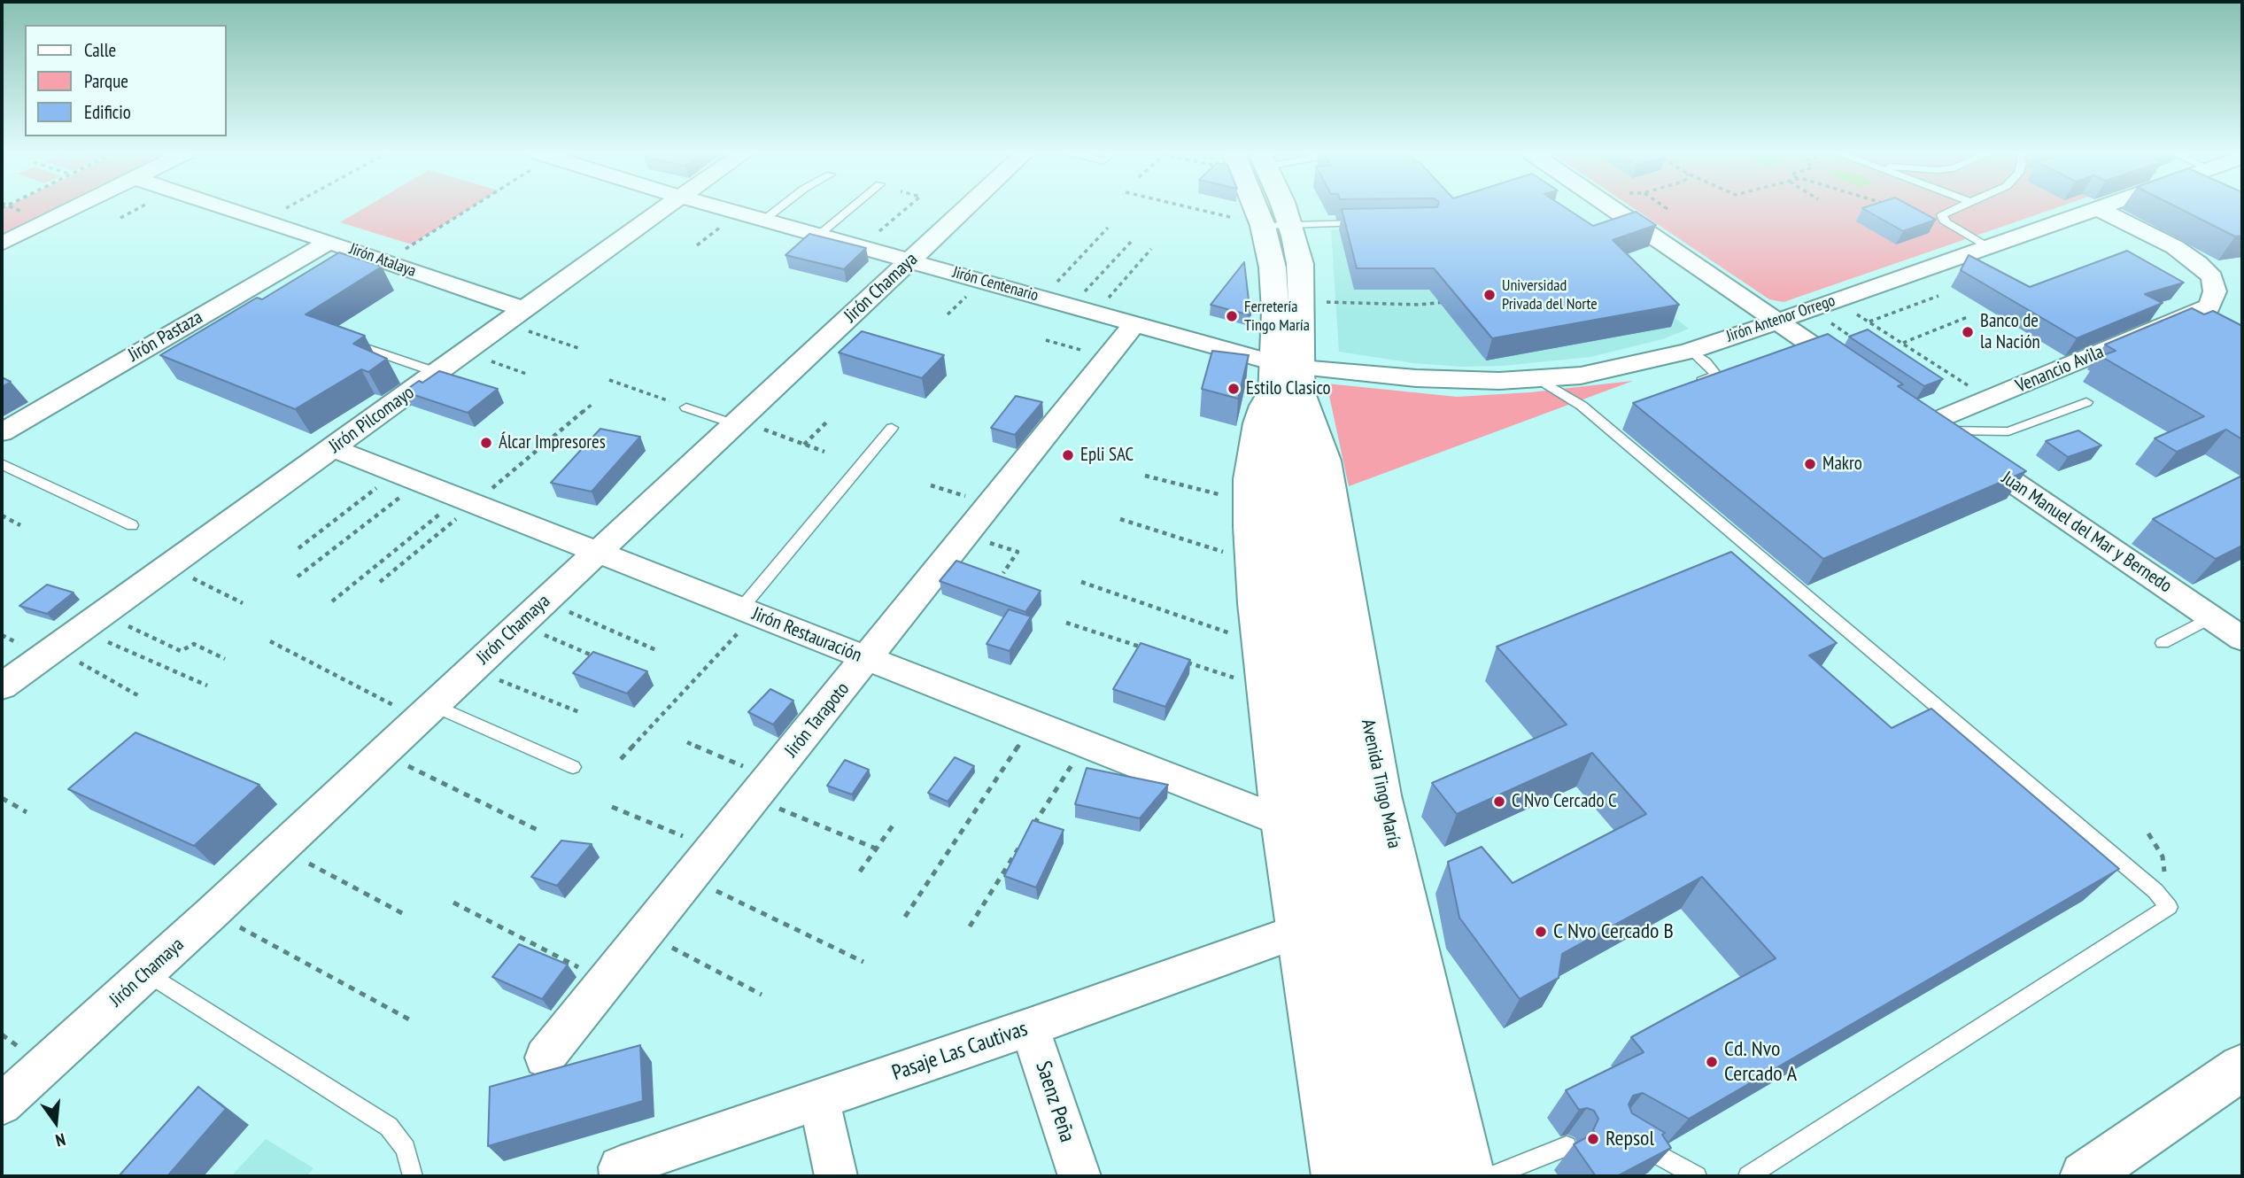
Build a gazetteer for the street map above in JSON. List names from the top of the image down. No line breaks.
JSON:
{"streets":{"main road":["Avenida Tingo María"],"street":["Jirón Atalaya","Jirón Centenario","Jirón Chamaya","Jirón Antenor Orrego","Jirón Pastaza","Venancio Avila","Jirón Pilcomayo","Juan Manuel del Mar y Bernedo","Jirón Restauración","Jirón Tarapoto","Pasaje Las Cautivas","Saenz Peña"]},"crossings":[["Jirón Atalaya","Jirón Pastaza"],["Jirón Atalaya","Jirón Pilcomayo"],["Jirón Centenario","Jirón Chamaya"],["Jirón Centenario","Jirón Antenor Orrego"],["Jirón Centenario","Jirón Tarapoto"],["Jirón Centenario","Avenida Tingo María"],["Jirón Chamaya","Jirón Restauración"],["Jirón Antenor Orrego","Venancio Avila"],["Jirón Antenor Orrego","Avenida Tingo María"],["Venancio Avila","Juan Manuel del Mar y Bernedo"],["Jirón Pilcomayo","Jirón Restauración"],["Jirón Restauración","Jirón Tarapoto"],["Jirón Restauración","Avenida Tingo María"],["Avenida Tingo María","Pasaje Las Cautivas"],["Pasaje Las Cautivas","Saenz Peña"]],"places":["Universidad Privada del Norte","Ferretería Tingo María","Banco de la Nación","Estilo Clasico","Álcar Impresores","Epli SAC","Makro","C Nvo Cercado C","C Nvo Cercado B","Cd. Nvo Cercado A","Repsol"],"legend":["Calle","Parque","Edificio"],"north":"bottom"}
